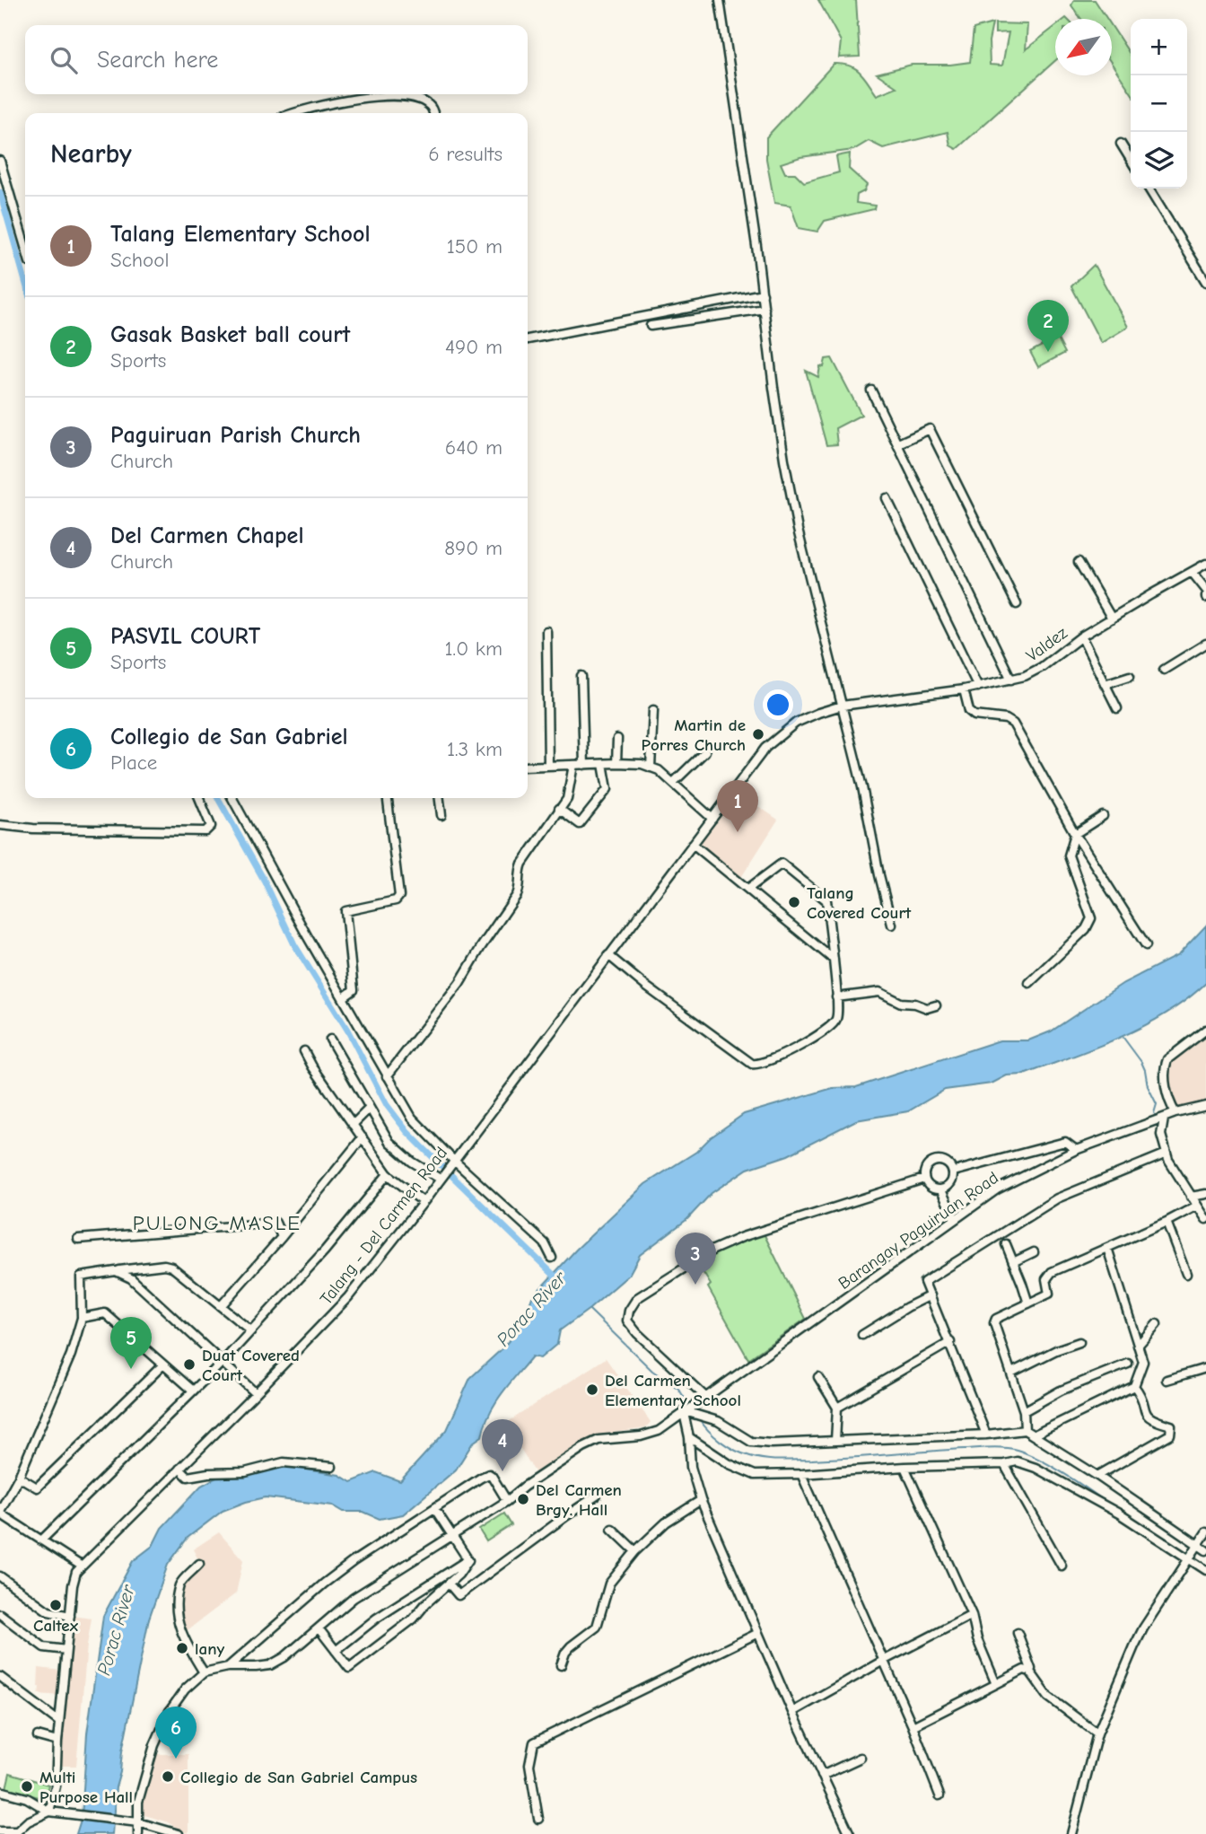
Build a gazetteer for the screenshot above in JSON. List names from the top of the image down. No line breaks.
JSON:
{"streets":{"street":["Valdez","Talang - Del Carmen Road","Barangay Paguiruan Road"]},"crossings":[["Valdez","Talang - Del Carmen Road"]],"districts":["PULONG MASLE"],"water":["Porac River"],"places":["Martin de Porres Church","Talang Covered Court","Duat Covered Court","Del Carmen Elementary School","Del Carmen Brgy. Hall","Caltex","lany","Collegio de San Gabriel Campus","Multi Purpose Hall"],"north":"bottom left","page":{"map_buttons":["+","−"],"search":"Search here","heading":["Nearby","6 results"],"list":[{"mark":"1","name":"Talang Elementary School","note":"School","value":"150 m"},{"mark":"2","name":"Gasak Basket ball court","note":"Sports","value":"490 m"},{"mark":"3","name":"Paguiruan Parish Church","note":"Church","value":"640 m"},{"mark":"4","name":"Del Carmen Chapel","note":"Church","value":"890 m"},{"mark":"5","name":"PASVIL COURT","note":"Sports","value":"1.0 km"},{"mark":"6","name":"Collegio de San Gabriel","note":"Place","value":"1.3 km"}],"pins":["2","1","3","5","4","6"]}}
